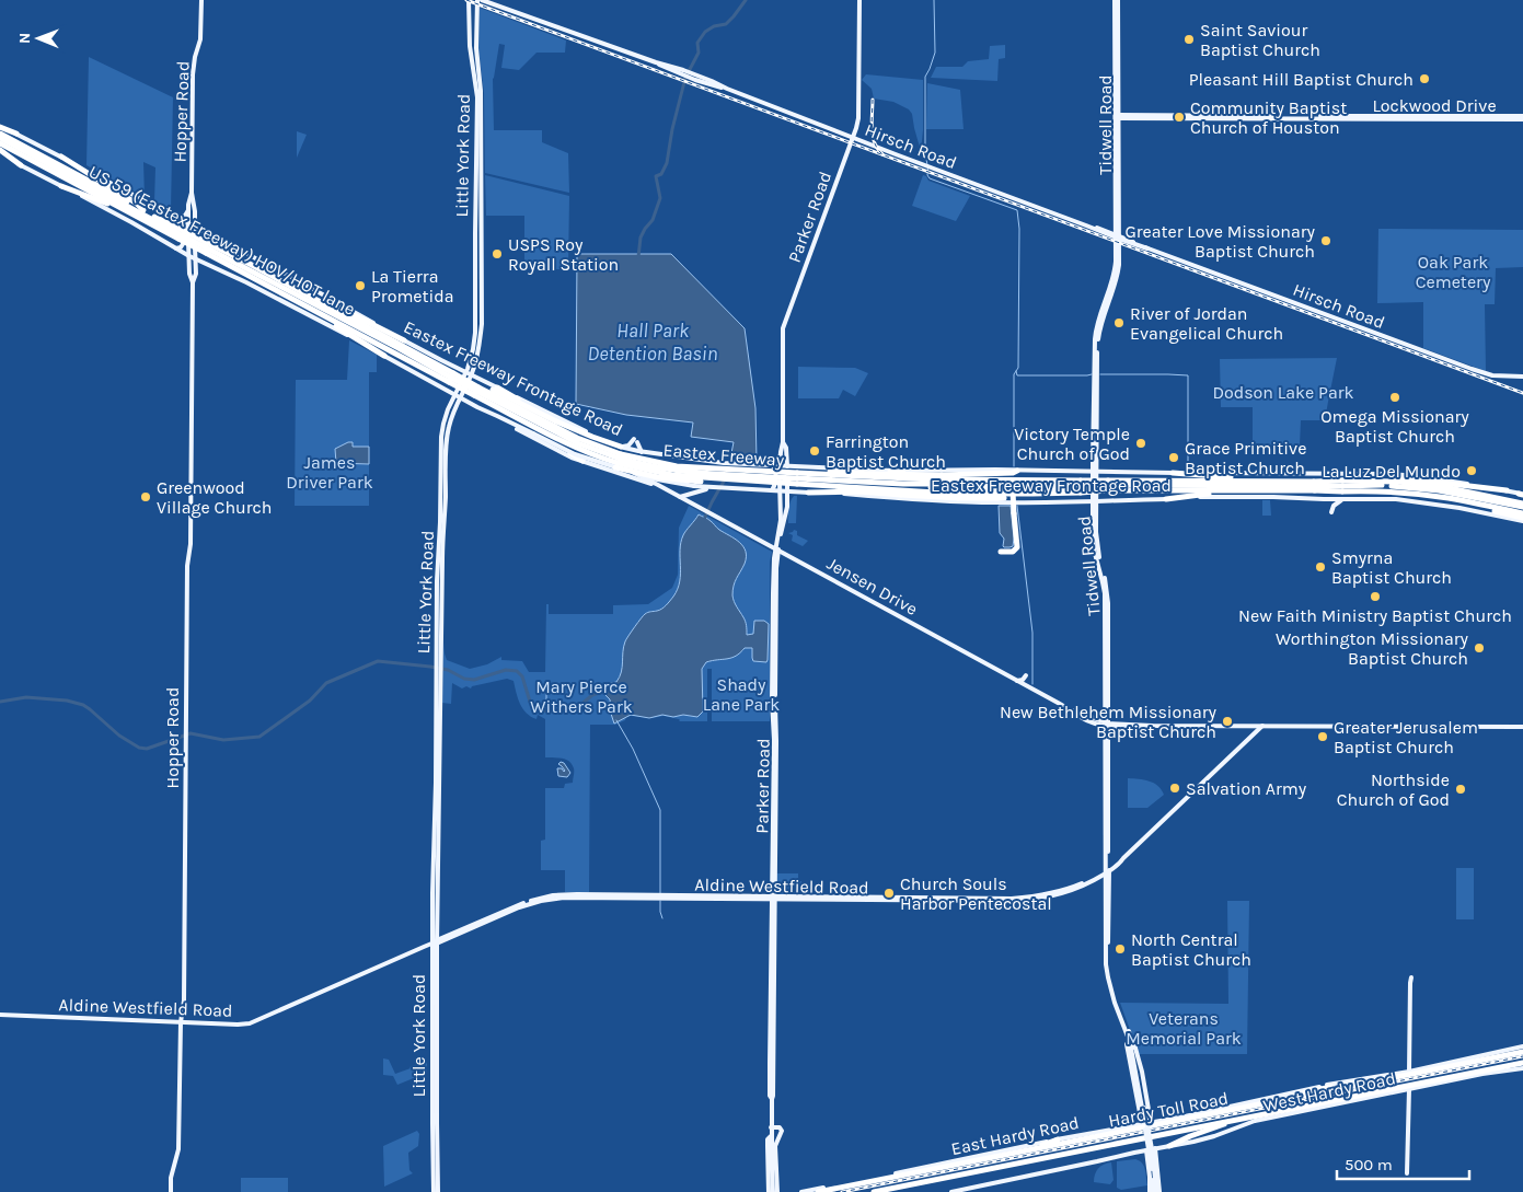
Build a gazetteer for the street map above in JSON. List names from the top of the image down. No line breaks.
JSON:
{"streets":{"highway":["US 59 (Eastex Freeway) HOV/HOT lane","Eastex Freeway","Hardy Toll Road"],"main road":["Lockwood Drive","Hopper Road","Tidwell Road","Hirsch Road","Little York Road","Parker Road","Eastex Freeway Frontage Road","Jensen Drive","Aldine Westfield Road","West Hardy Road","East Hardy Road"]},"crossings":[["Lockwood Drive","Tidwell Road"],["Hopper Road","Eastex Freeway Frontage Road"],["Hopper Road","Aldine Westfield Road"],["Tidwell Road","Hirsch Road"],["Tidwell Road","Eastex Freeway Frontage Road"],["Tidwell Road","Jensen Drive"],["Tidwell Road","Aldine Westfield Road"],["Tidwell Road","West Hardy Road"],["Hirsch Road","Parker Road"],["Little York Road","Eastex Freeway Frontage Road"],["Little York Road","Aldine Westfield Road"],["Parker Road","Eastex Freeway Frontage Road"],["Parker Road","Jensen Drive"],["Parker Road","Aldine Westfield Road"],["US 59 (Eastex Freeway) HOV/HOT lane","Eastex Freeway Frontage Road"],["US 59 (Eastex Freeway) HOV/HOT lane","Eastex Freeway"],["Eastex Freeway Frontage Road","Eastex Freeway"],["Eastex Freeway Frontage Road","Jensen Drive"],["Eastex Freeway","Jensen Drive"],["Jensen Drive","Aldine Westfield Road"],["West Hardy Road","Hardy Toll Road"],["Hardy Toll Road","East Hardy Road"]],"water":["Hall Park Detention Basin"],"parks":["Oak Park Cemetery","Dodson Lake Park","James Driver Park","Shady Lane Park","Mary Pierce Withers Park","Veterans Memorial Park"],"places":["Saint Saviour Baptist Church","Pleasant Hill Baptist Church","Community Baptist Church of Houston","Greater Love Missionary Baptist Church","USPS Roy Royall Station","La Tierra Prometida","River of Jordan Evangelical Church","Omega Missionary Baptist Church","Victory Temple Church of God","Farrington Baptist Church","Grace Primitive Baptist Church","La Luz Del Mundo","Greenwood Village Church","Smyrna Baptist Church","New Faith Ministry Baptist Church","Worthington Missionary Baptist Church","New Bethlehem Missionary Baptist Church","Greater Jerusalem Baptist Church","Salvation Army","Northside Church of God","Church Souls Harbor Pentecostal","North Central Baptist Church"],"scale_bar":"500 m","north":"left"}
